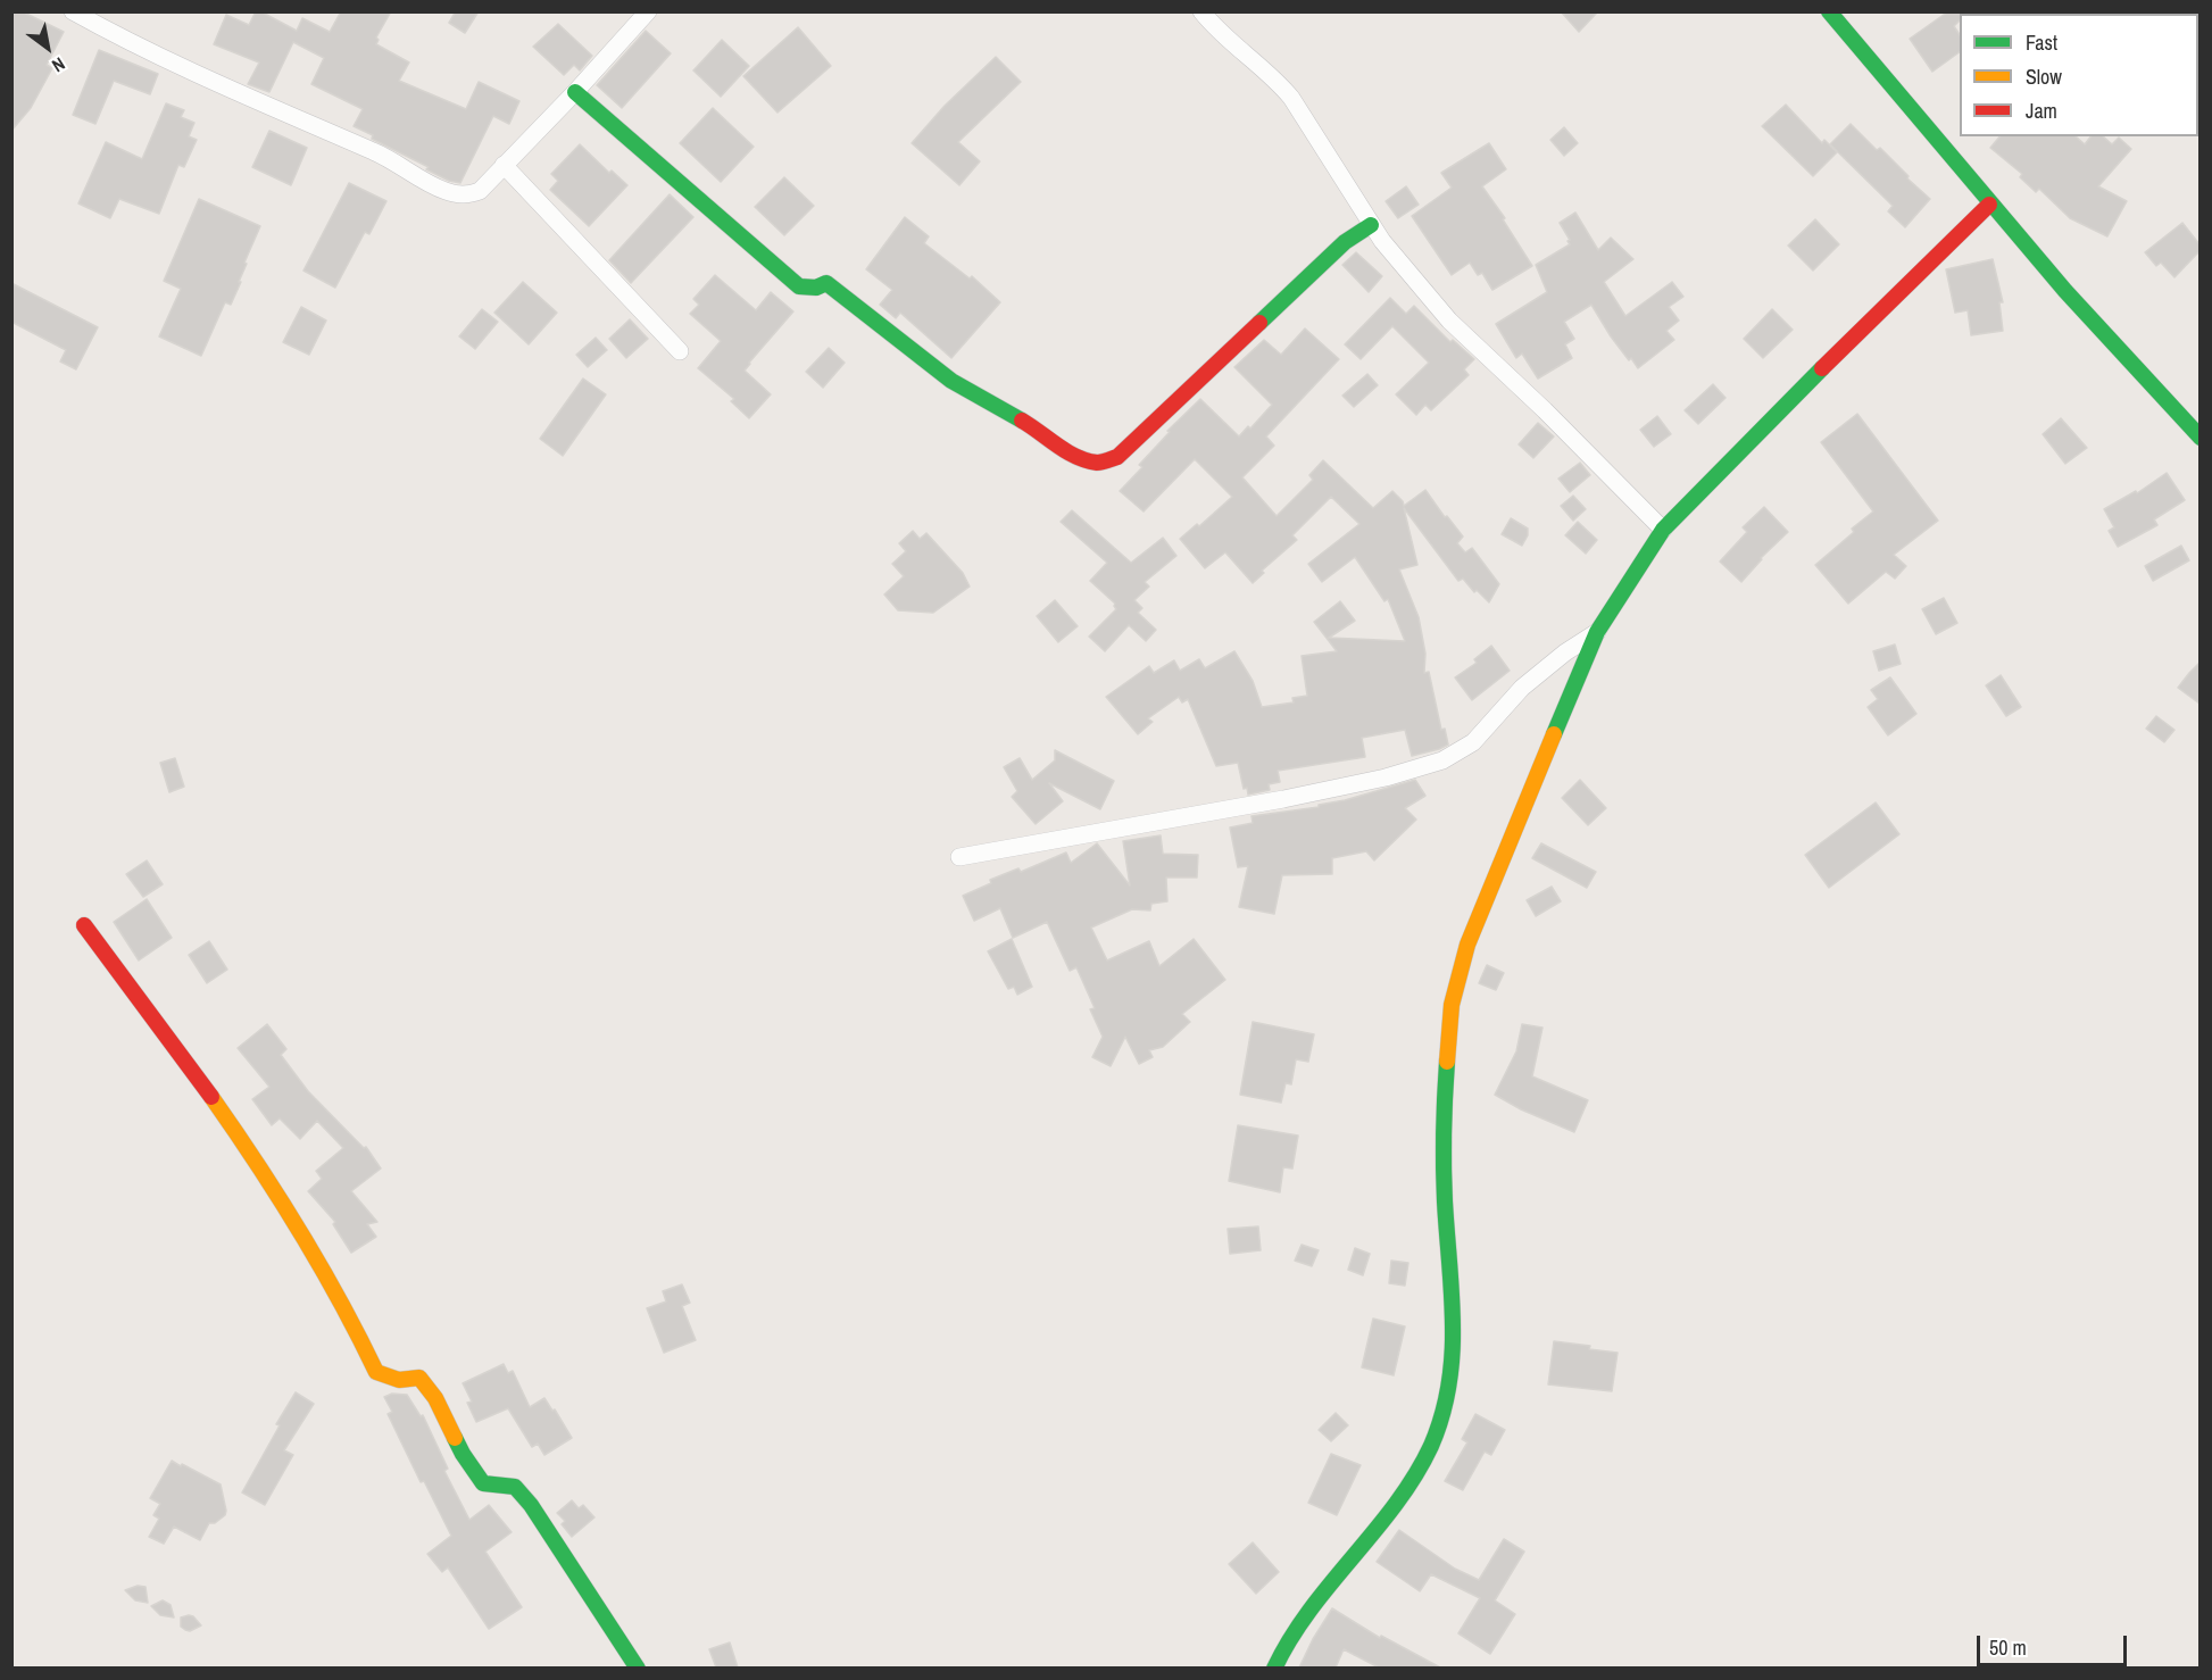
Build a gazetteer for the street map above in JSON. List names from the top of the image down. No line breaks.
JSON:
{"legend":["Fast","Slow","Jam"],"scale_bar":"50 m","north":"bottom right"}
